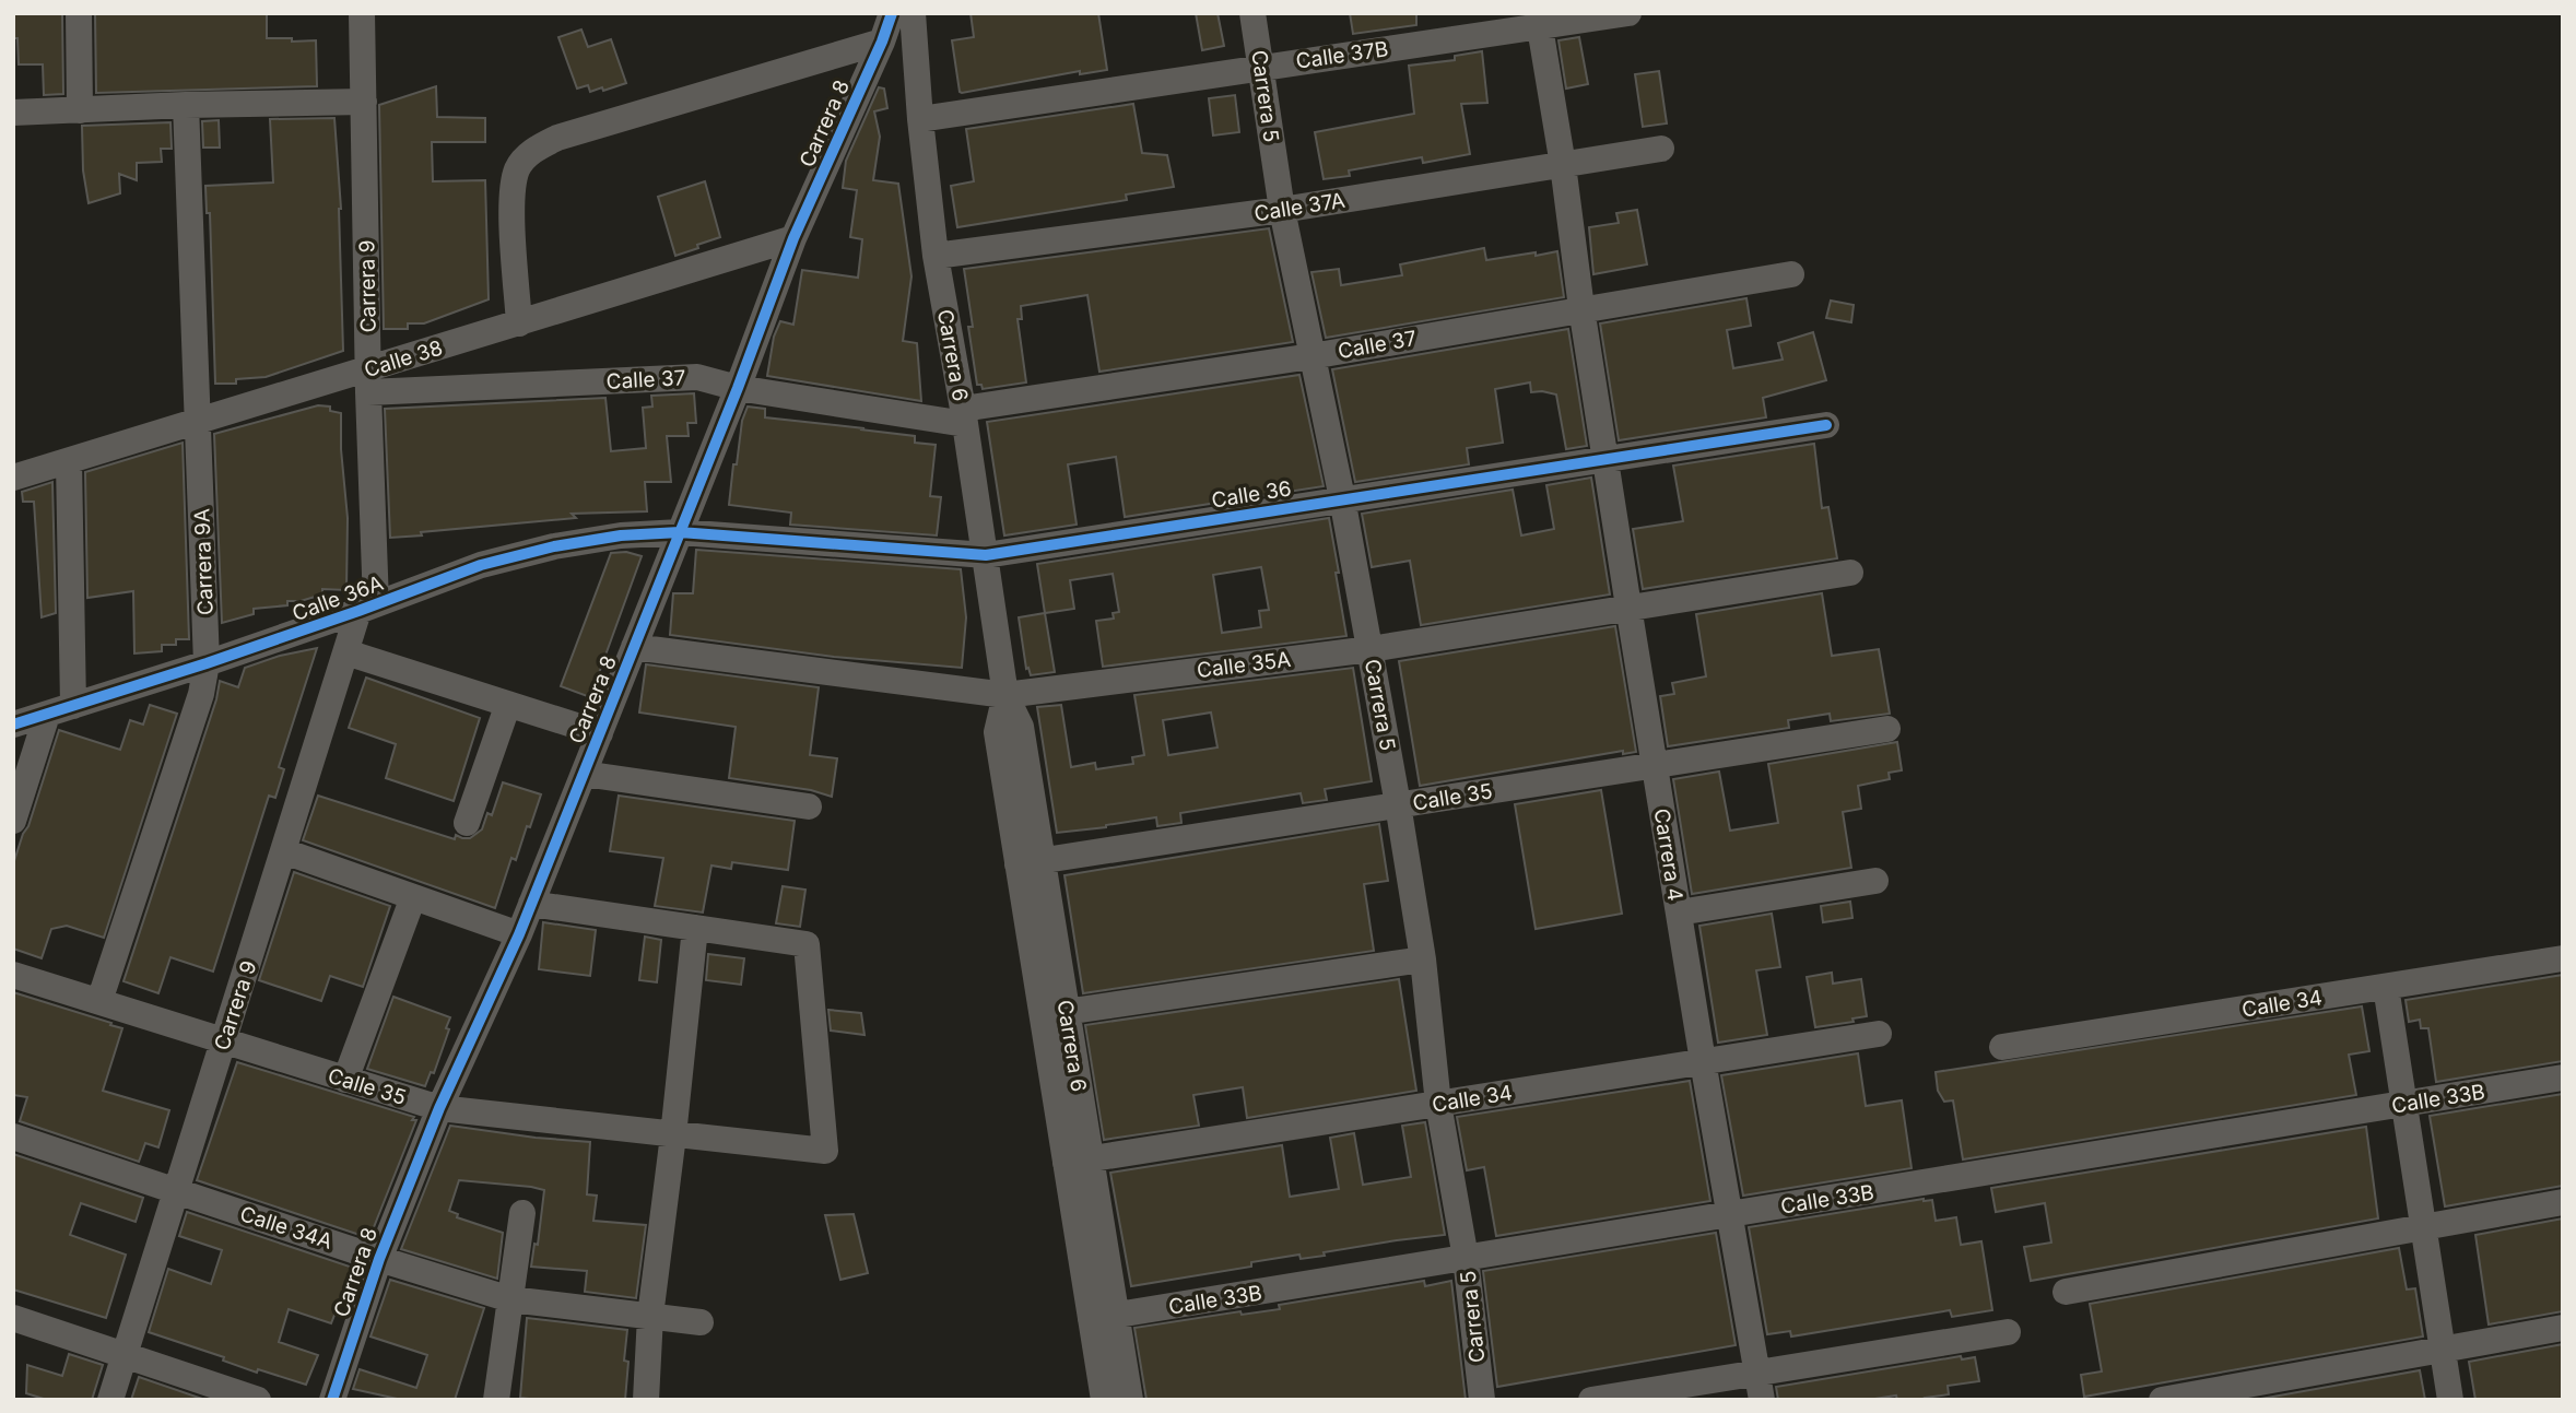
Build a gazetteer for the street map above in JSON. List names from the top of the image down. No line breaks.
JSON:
{"streets":{"street":["Calle 37B","Carrera 5","Carrera 8","Calle 37A","Carrera 9","Calle 37","Carrera 6","Calle 38","Calle 36","Carrera 9A","Calle 36A","Calle 35A","Calle 35","Carrera 4","Calle 34","Calle 33B","Calle 34A"]},"crossings":[["Calle 37B","Carrera 5"],["Calle 37B","Carrera 6"],["Calle 37B","Carrera 4"],["Carrera 5","Calle 37A"],["Carrera 5","Calle 37"],["Carrera 5","Calle 36"],["Carrera 5","Calle 35A"],["Carrera 5","Calle 35"],["Carrera 5","Calle 34"],["Carrera 5","Calle 33B"],["Carrera 8","Calle 37"],["Carrera 8","Calle 38"],["Carrera 8","Calle 36"],["Carrera 8","Calle 36A"],["Carrera 8","Calle 35A"],["Carrera 8","Calle 35"],["Carrera 8","Calle 34A"],["Calle 37A","Carrera 6"],["Calle 37A","Carrera 4"],["Carrera 9","Calle 37"],["Carrera 9","Calle 38"],["Carrera 9","Calle 36A"],["Carrera 9","Calle 35"],["Carrera 9","Calle 34A"],["Calle 37","Carrera 6"],["Calle 37","Calle 38"],["Calle 37","Carrera 4"],["Carrera 6","Calle 36"],["Carrera 6","Calle 35A"],["Carrera 6","Calle 35"],["Carrera 6","Calle 34"],["Carrera 6","Calle 33B"],["Calle 38","Carrera 9A"],["Calle 36","Calle 36A"],["Calle 36","Carrera 4"],["Carrera 9A","Calle 36A"],["Carrera 9A","Calle 35"],["Calle 35A","Carrera 4"],["Calle 35","Carrera 4"],["Carrera 4","Calle 34"],["Carrera 4","Calle 33B"]]}
